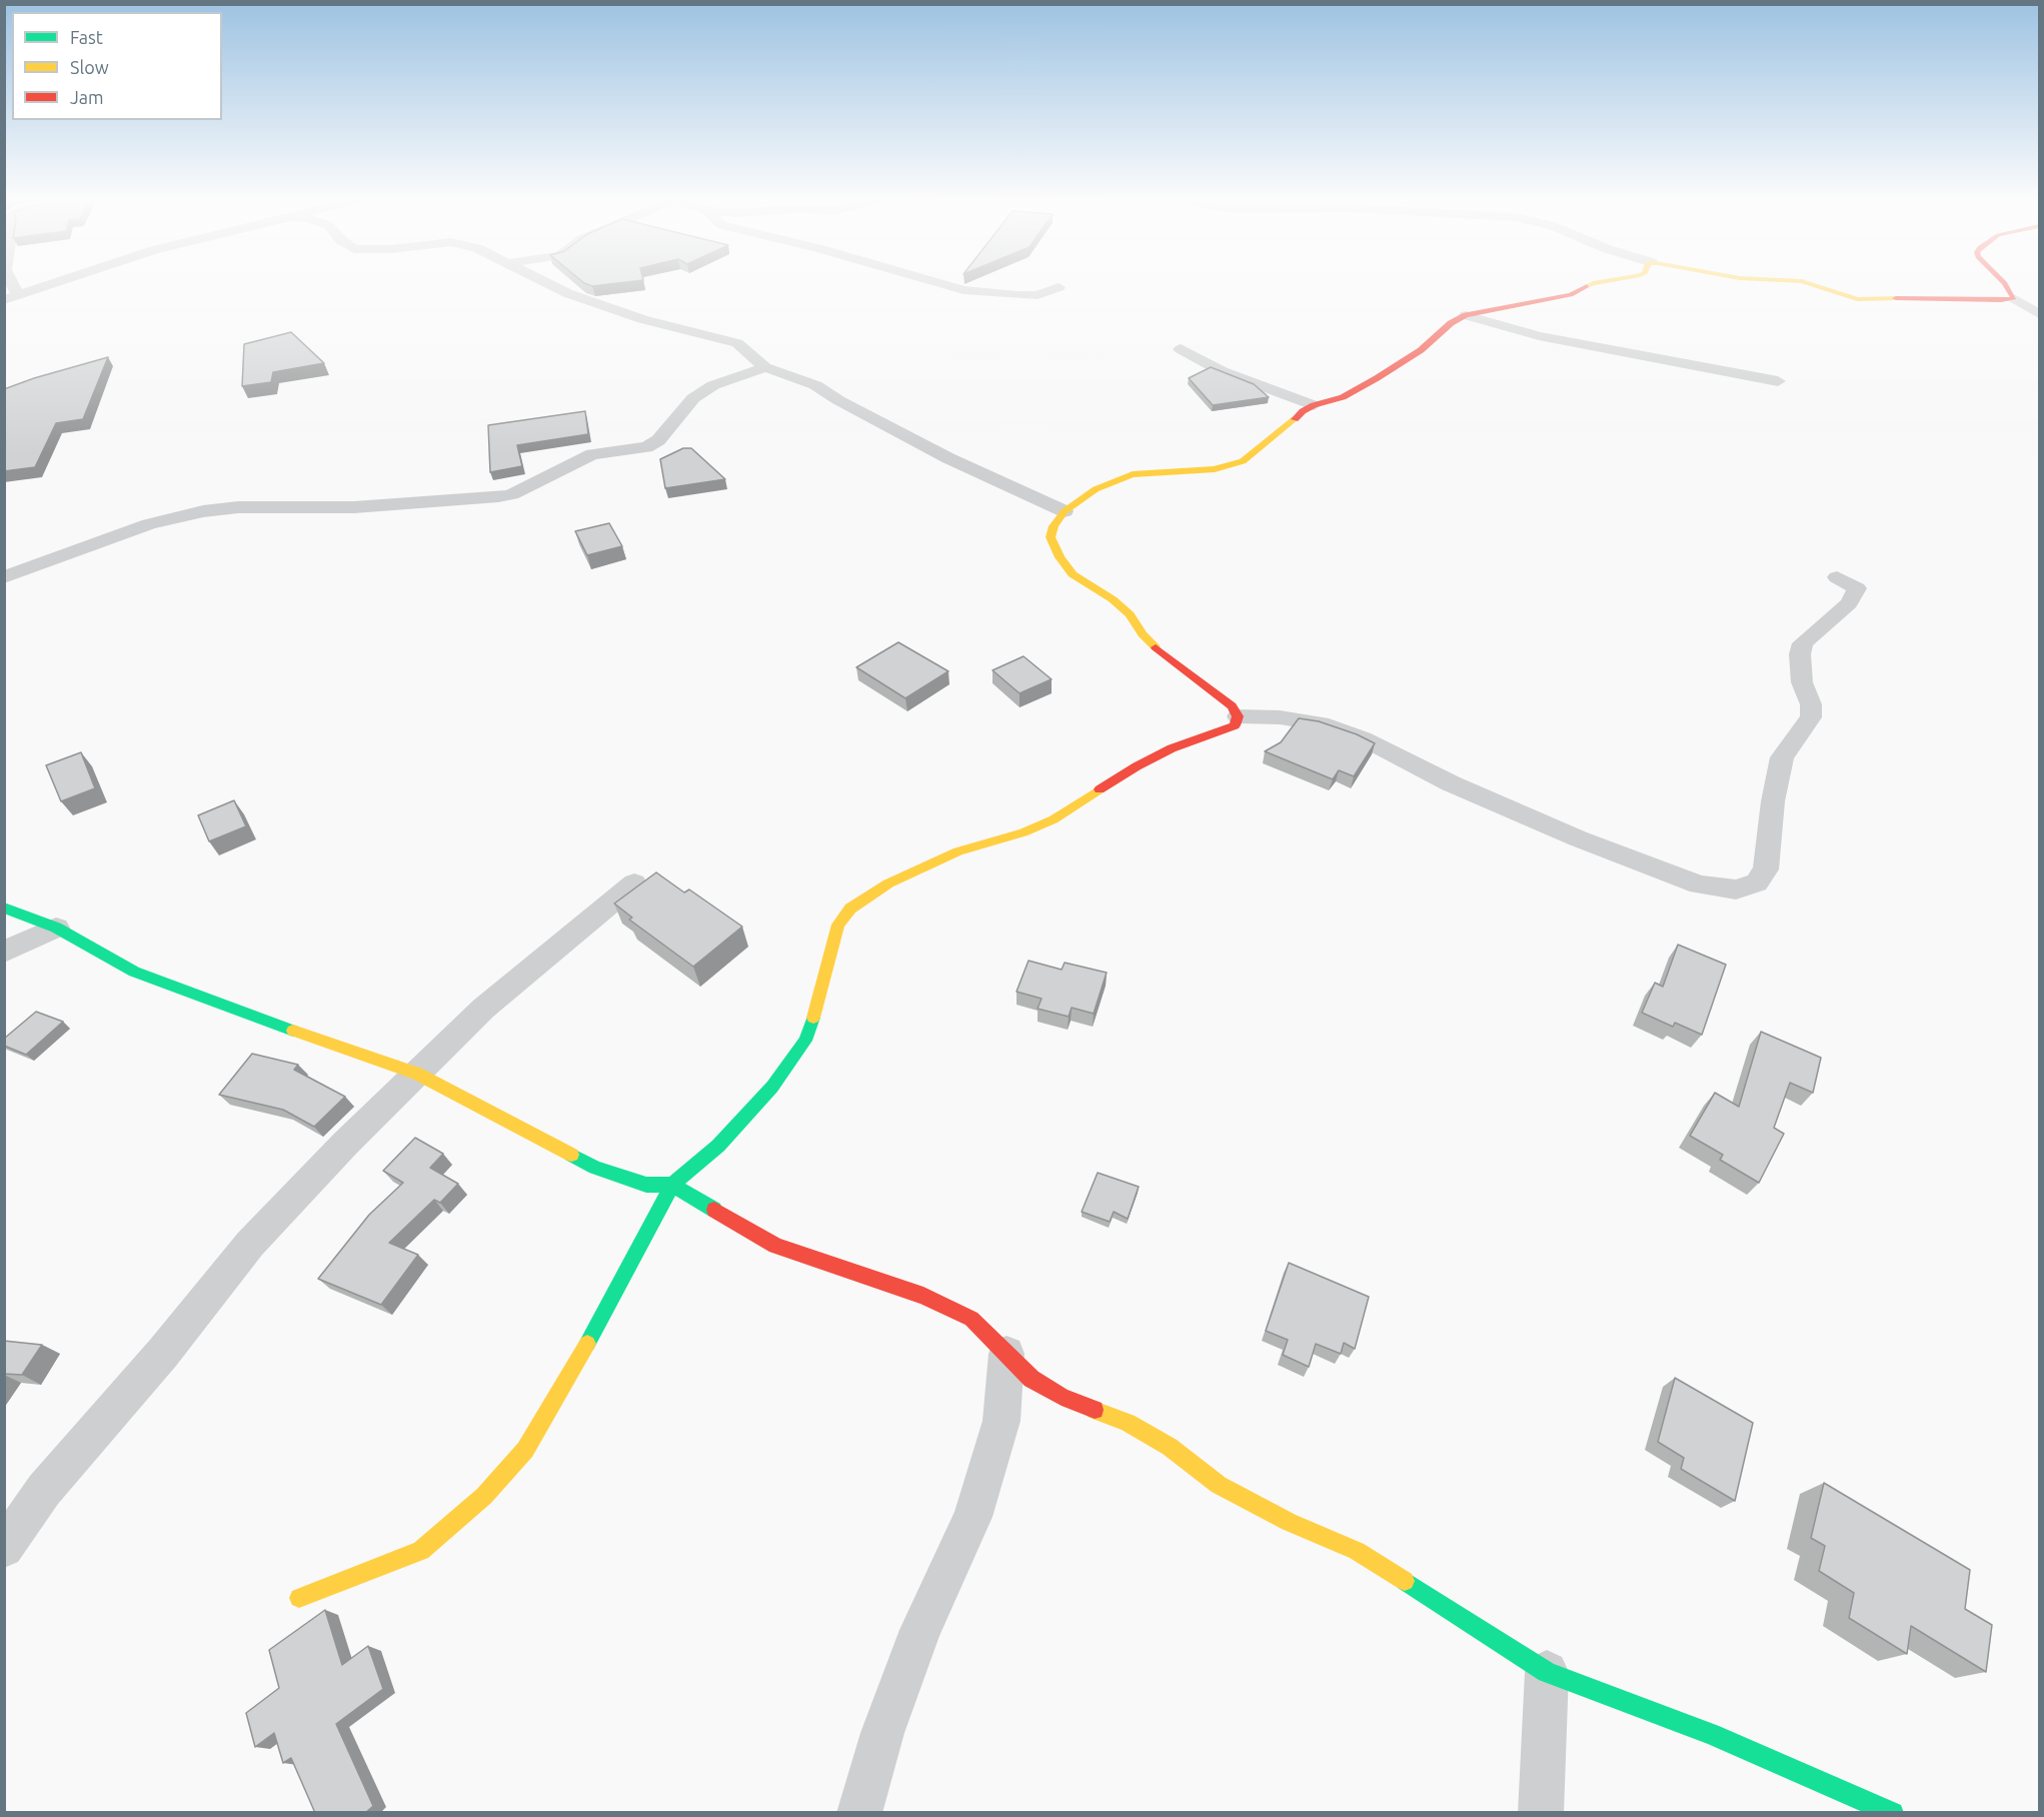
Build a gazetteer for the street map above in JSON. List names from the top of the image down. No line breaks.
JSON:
{"legend":["Fast","Slow","Jam"]}
